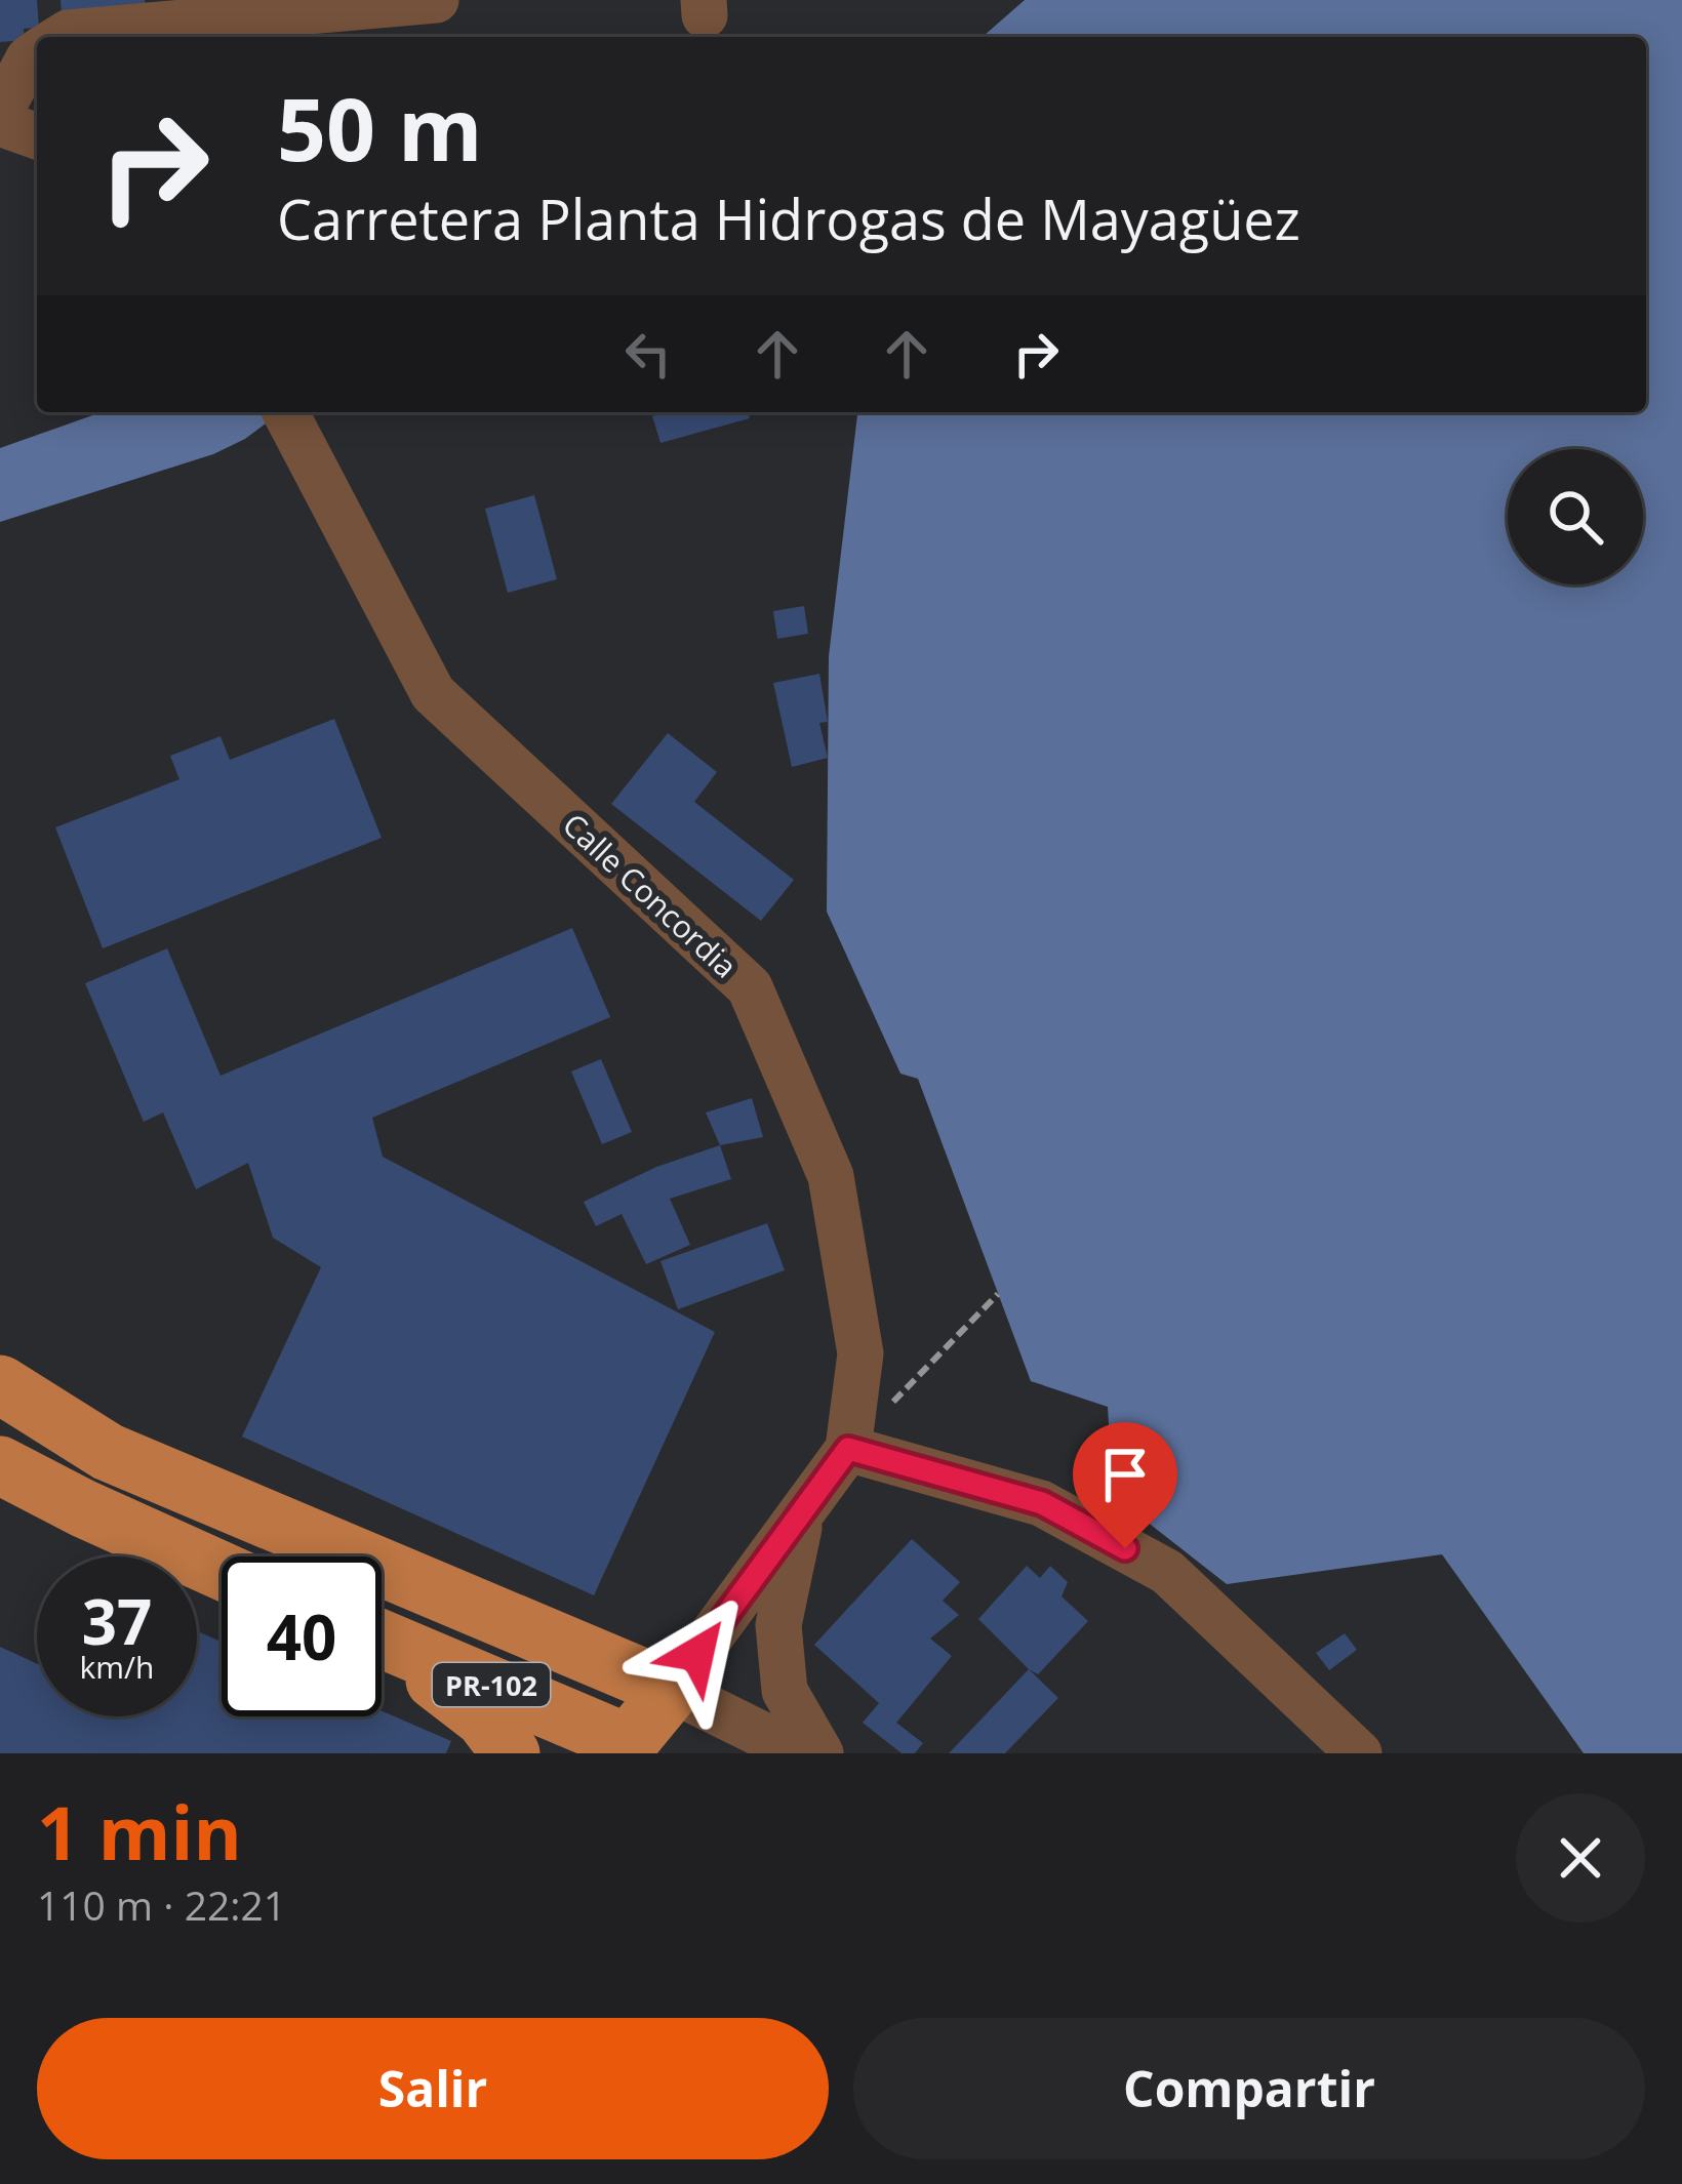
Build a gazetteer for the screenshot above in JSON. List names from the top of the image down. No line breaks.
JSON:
{"streets":{"main road":["PR-102"],"street":["Calle Concordia"]},"crossings":[["Calle Concordia","PR-102"]],"page":{"turn":["50 m","Carretera Planta Hidrogas de Mayagüez"],"speed":"37 km/h","limit":"40","heading":["1 min","110 m · 22:21"],"buttons":["Salir","Compartir"]}}
